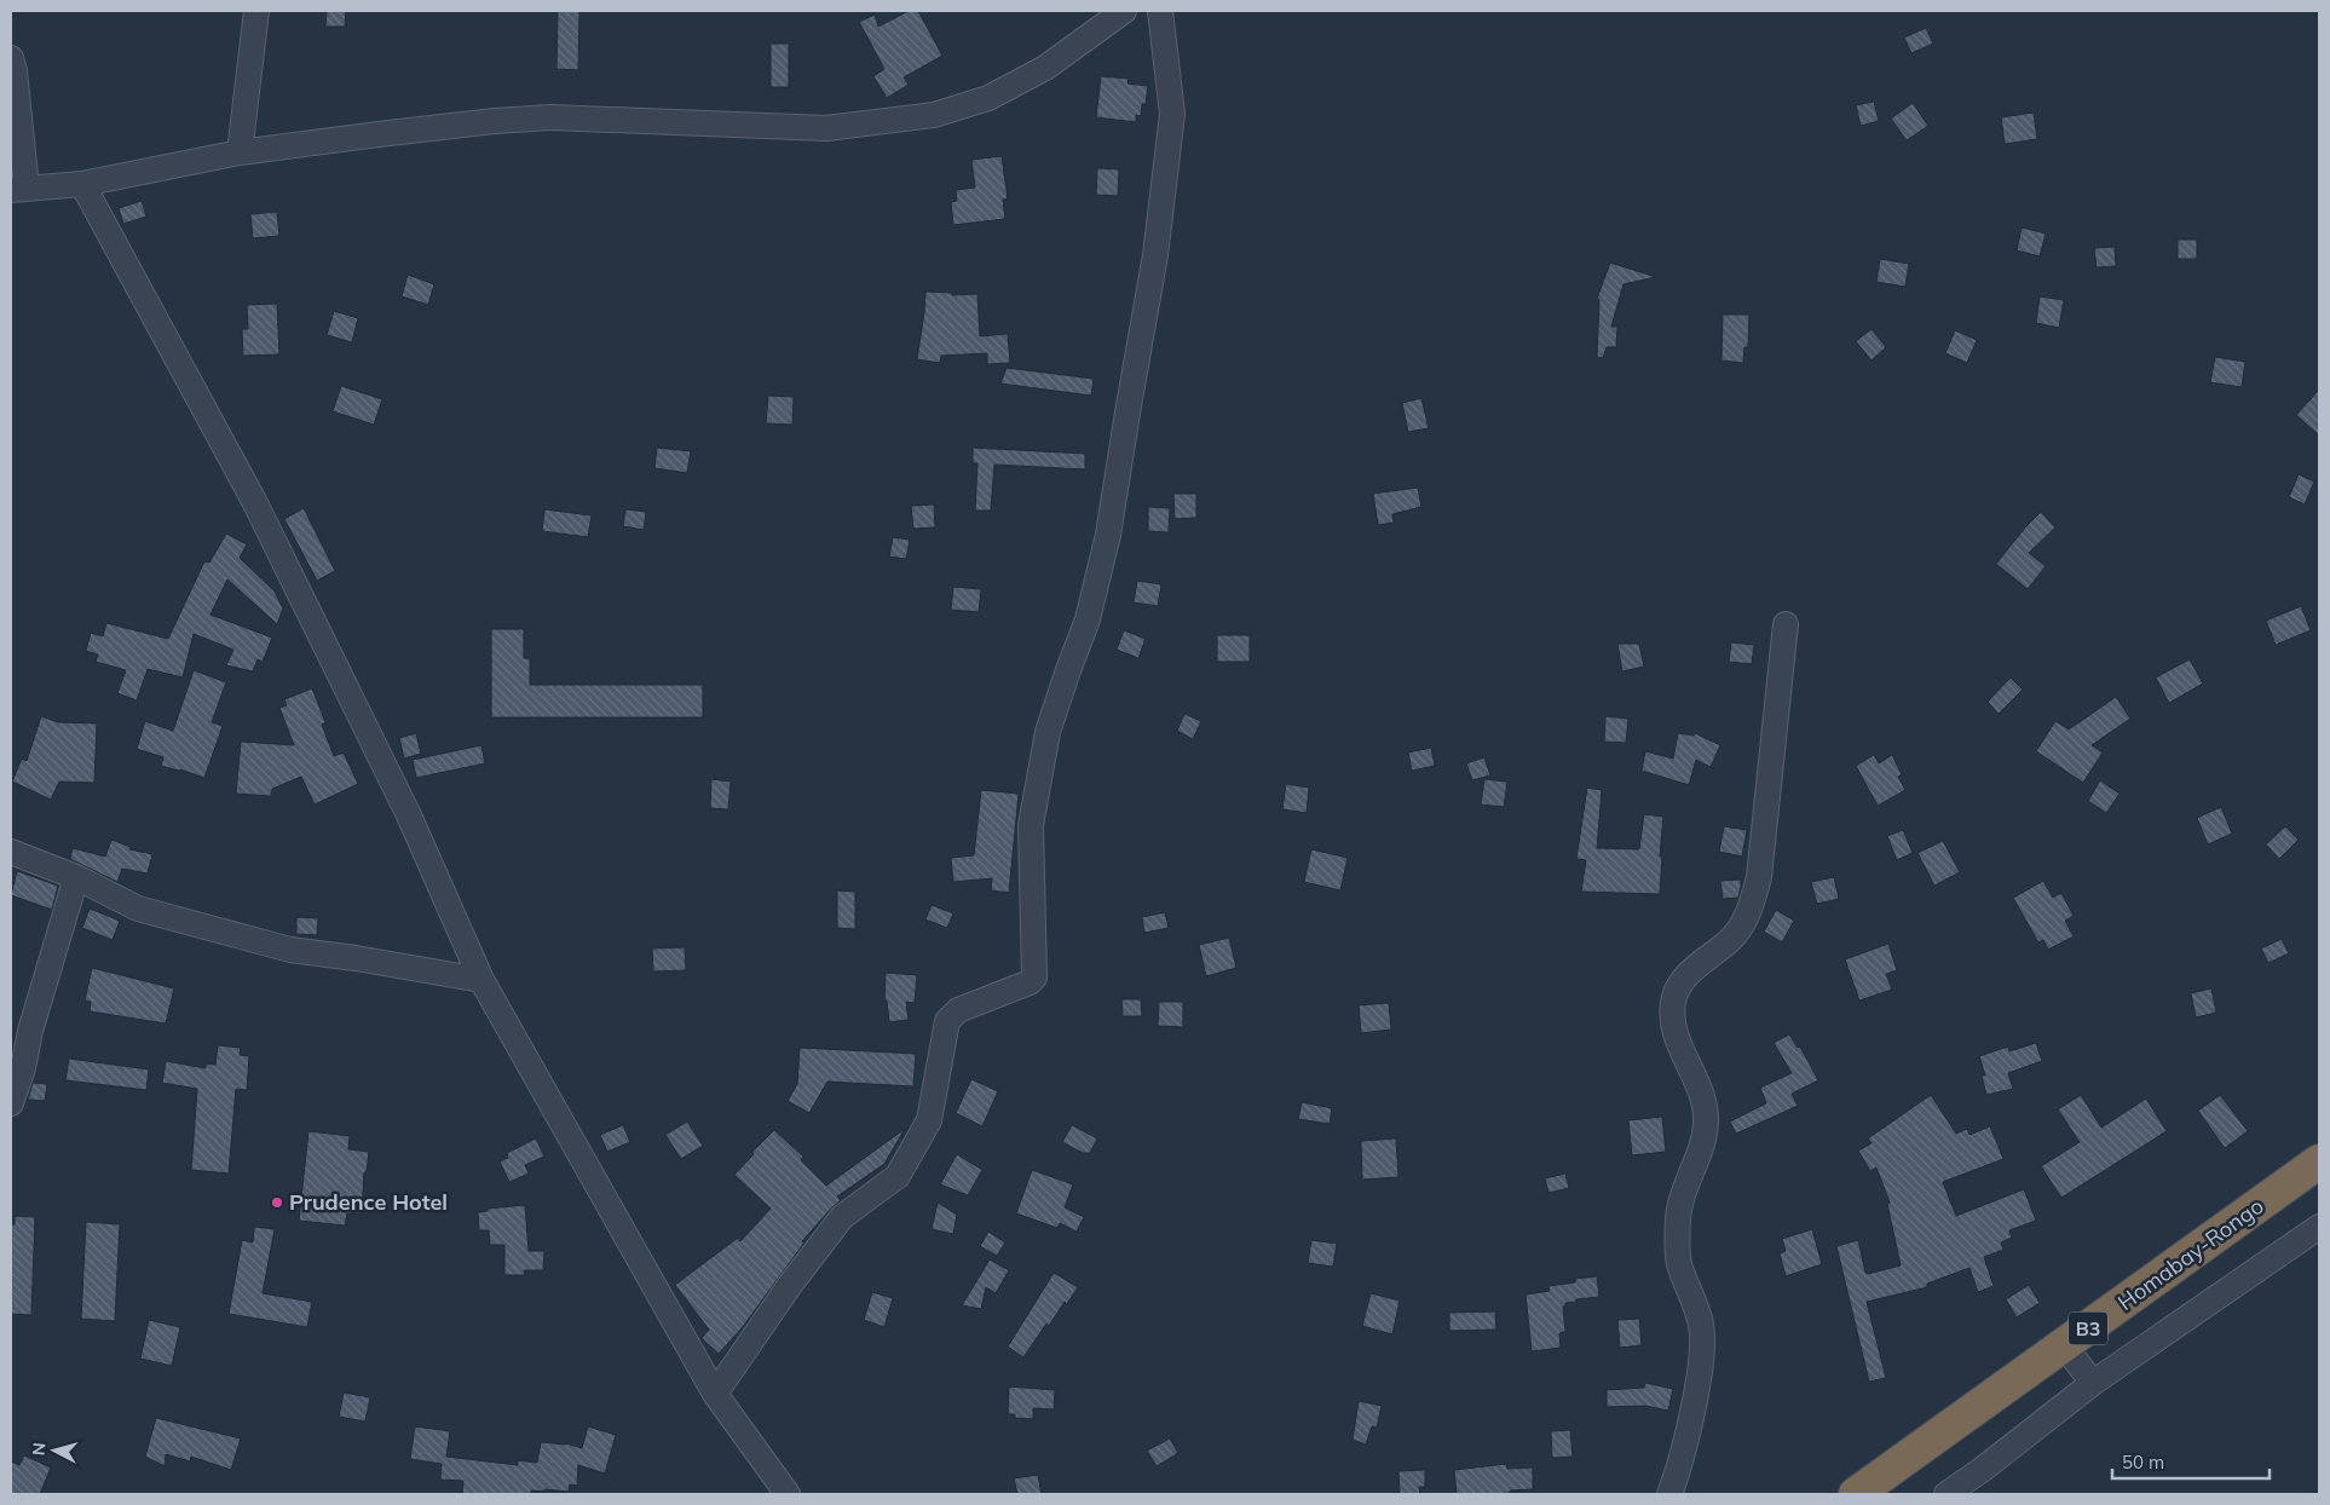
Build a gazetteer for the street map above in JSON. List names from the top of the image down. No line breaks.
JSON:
{"streets":{"highway":["Homabay-Rongo","B3"]},"places":["Prudence Hotel"],"scale_bar":"50 m","north":"left"}
